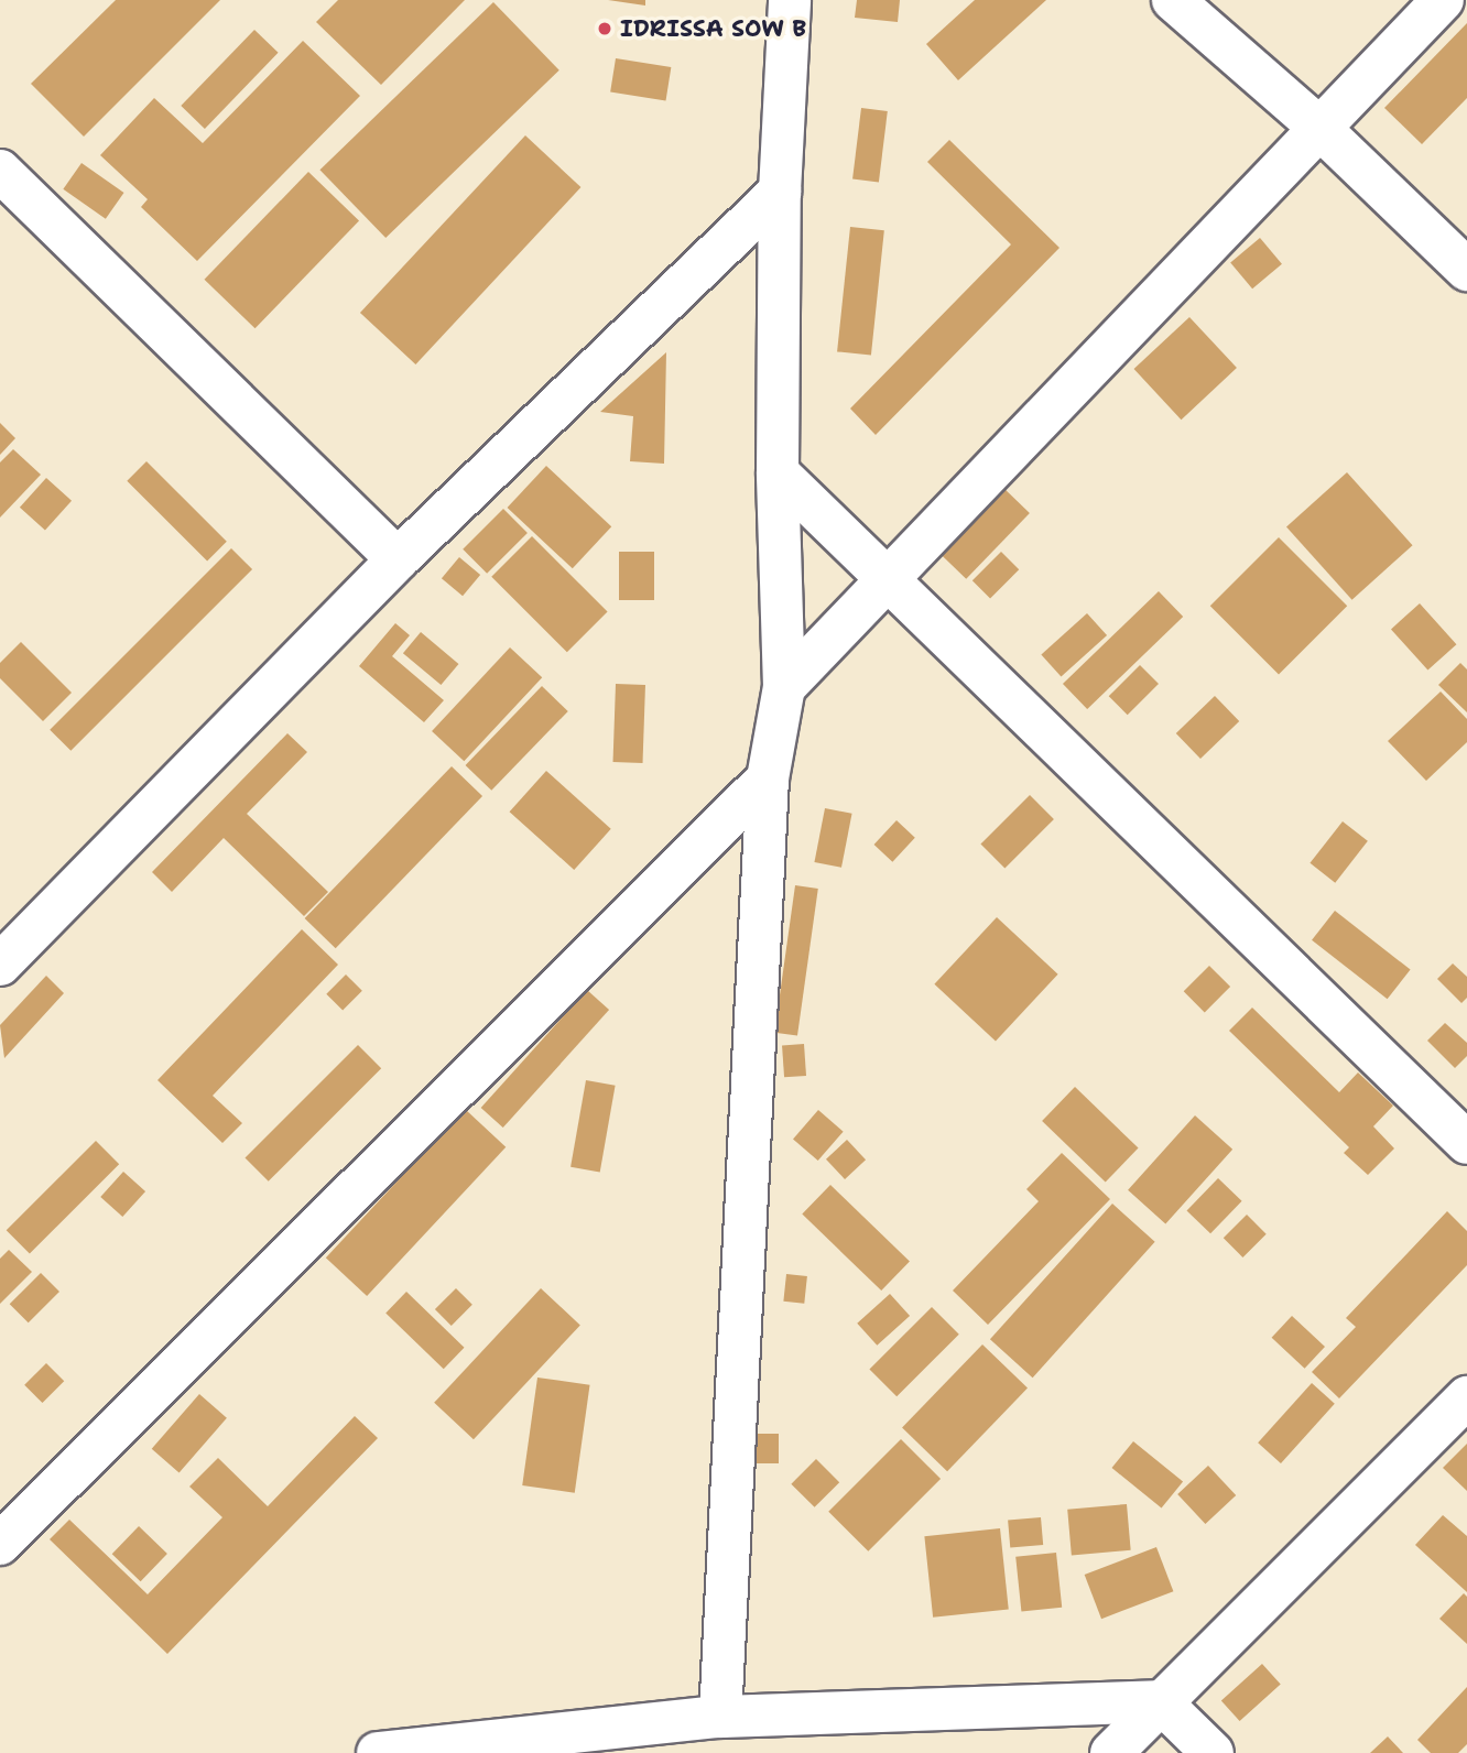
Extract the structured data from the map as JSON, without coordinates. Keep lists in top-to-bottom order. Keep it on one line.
{"places":["IDRISSA SOW B"]}
